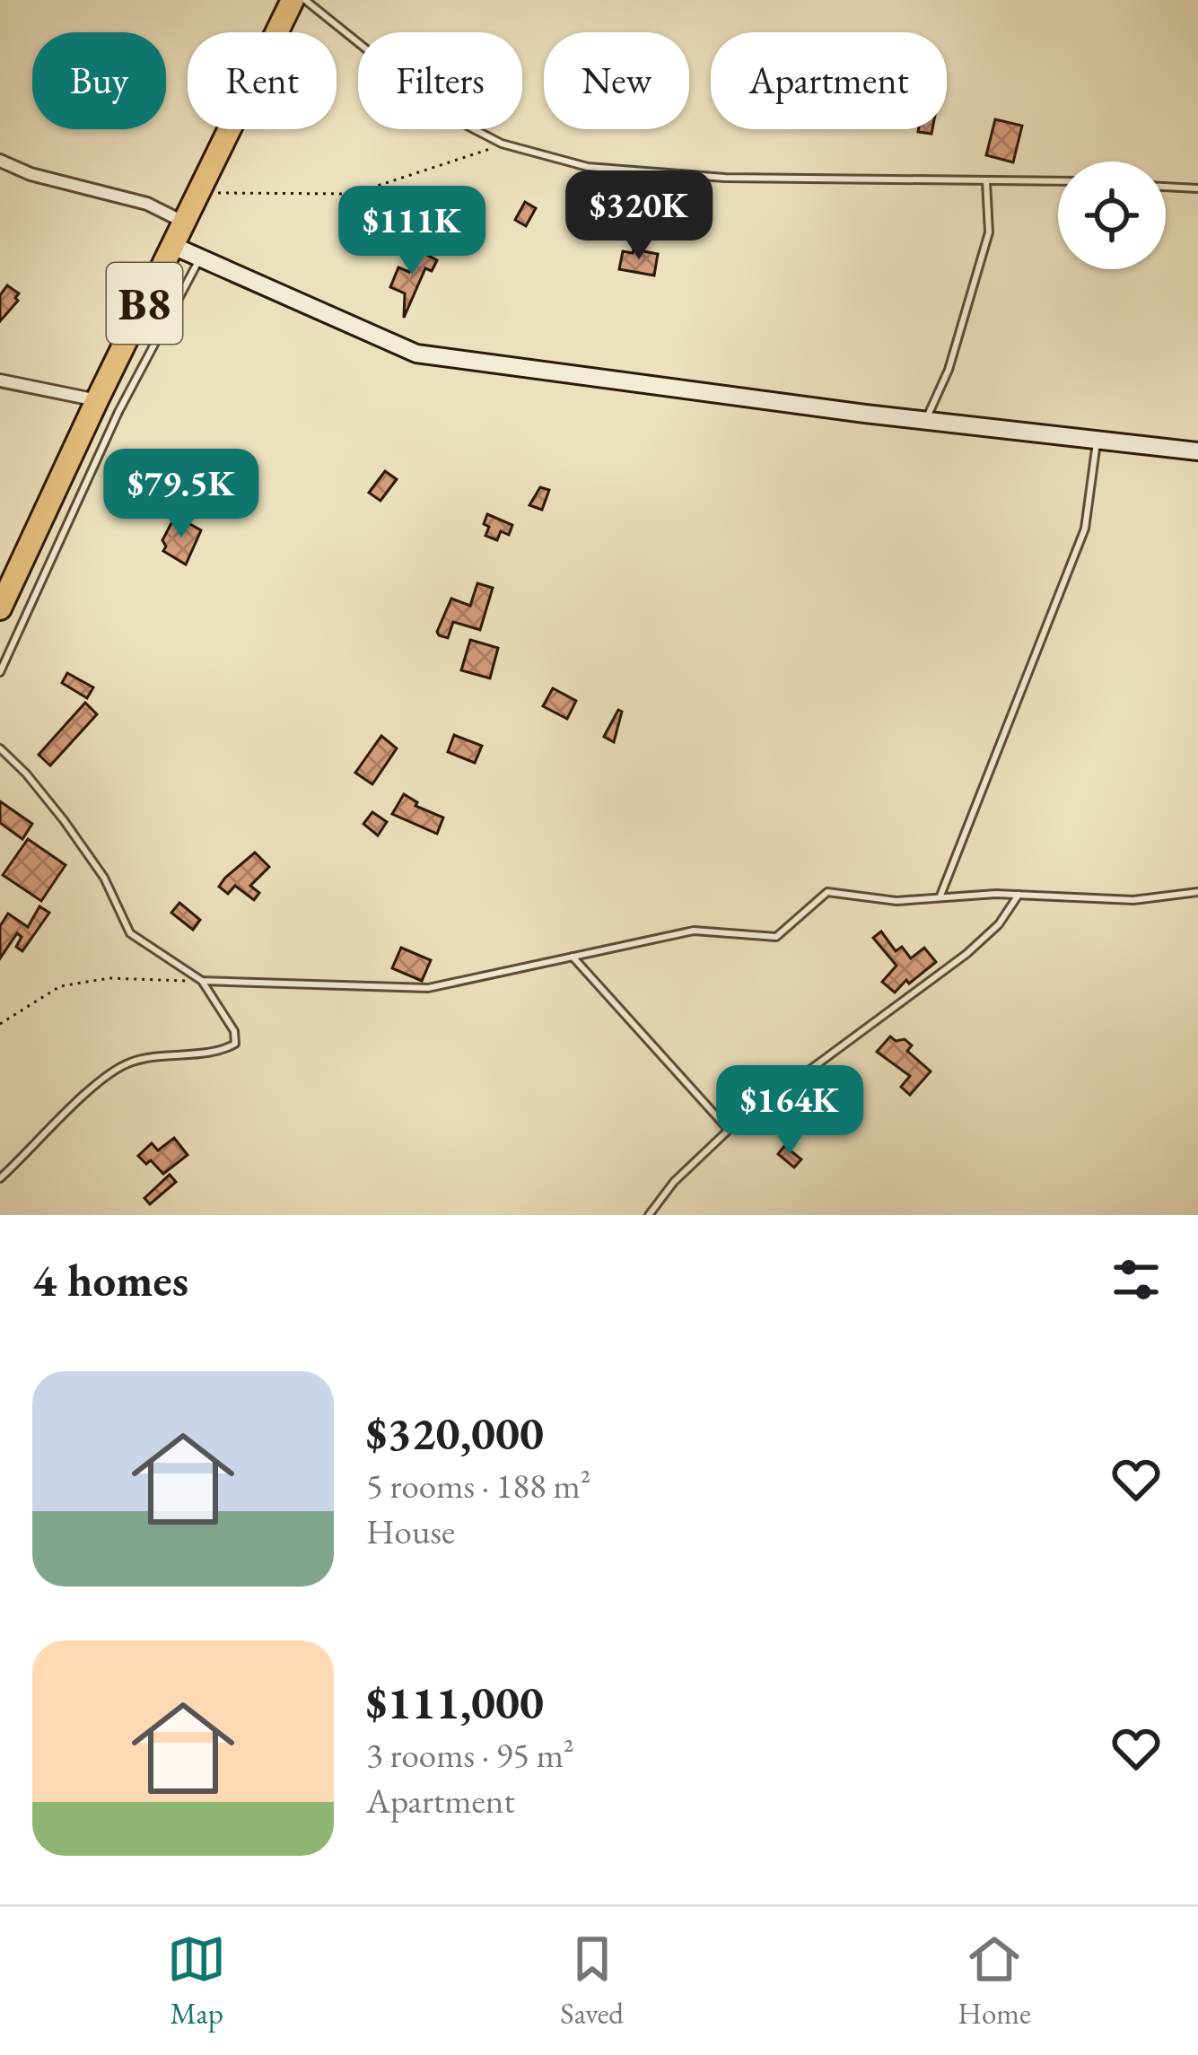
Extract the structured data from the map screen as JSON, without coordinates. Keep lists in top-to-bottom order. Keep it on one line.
{"streets":{"highway":["B8"]},"page":{"chip":["Buy","Rent","Filters","New","Apartment"],"price":["$320K","$111K","$79.5K","$164K"],"heading":"4 homes","list":[{"name":"$320,000","note":"5 rooms · 188 m² · House"},{"name":"$111,000","note":"3 rooms · 95 m² · Apartment"}],"tabs":["Map","Saved","Home"]}}
